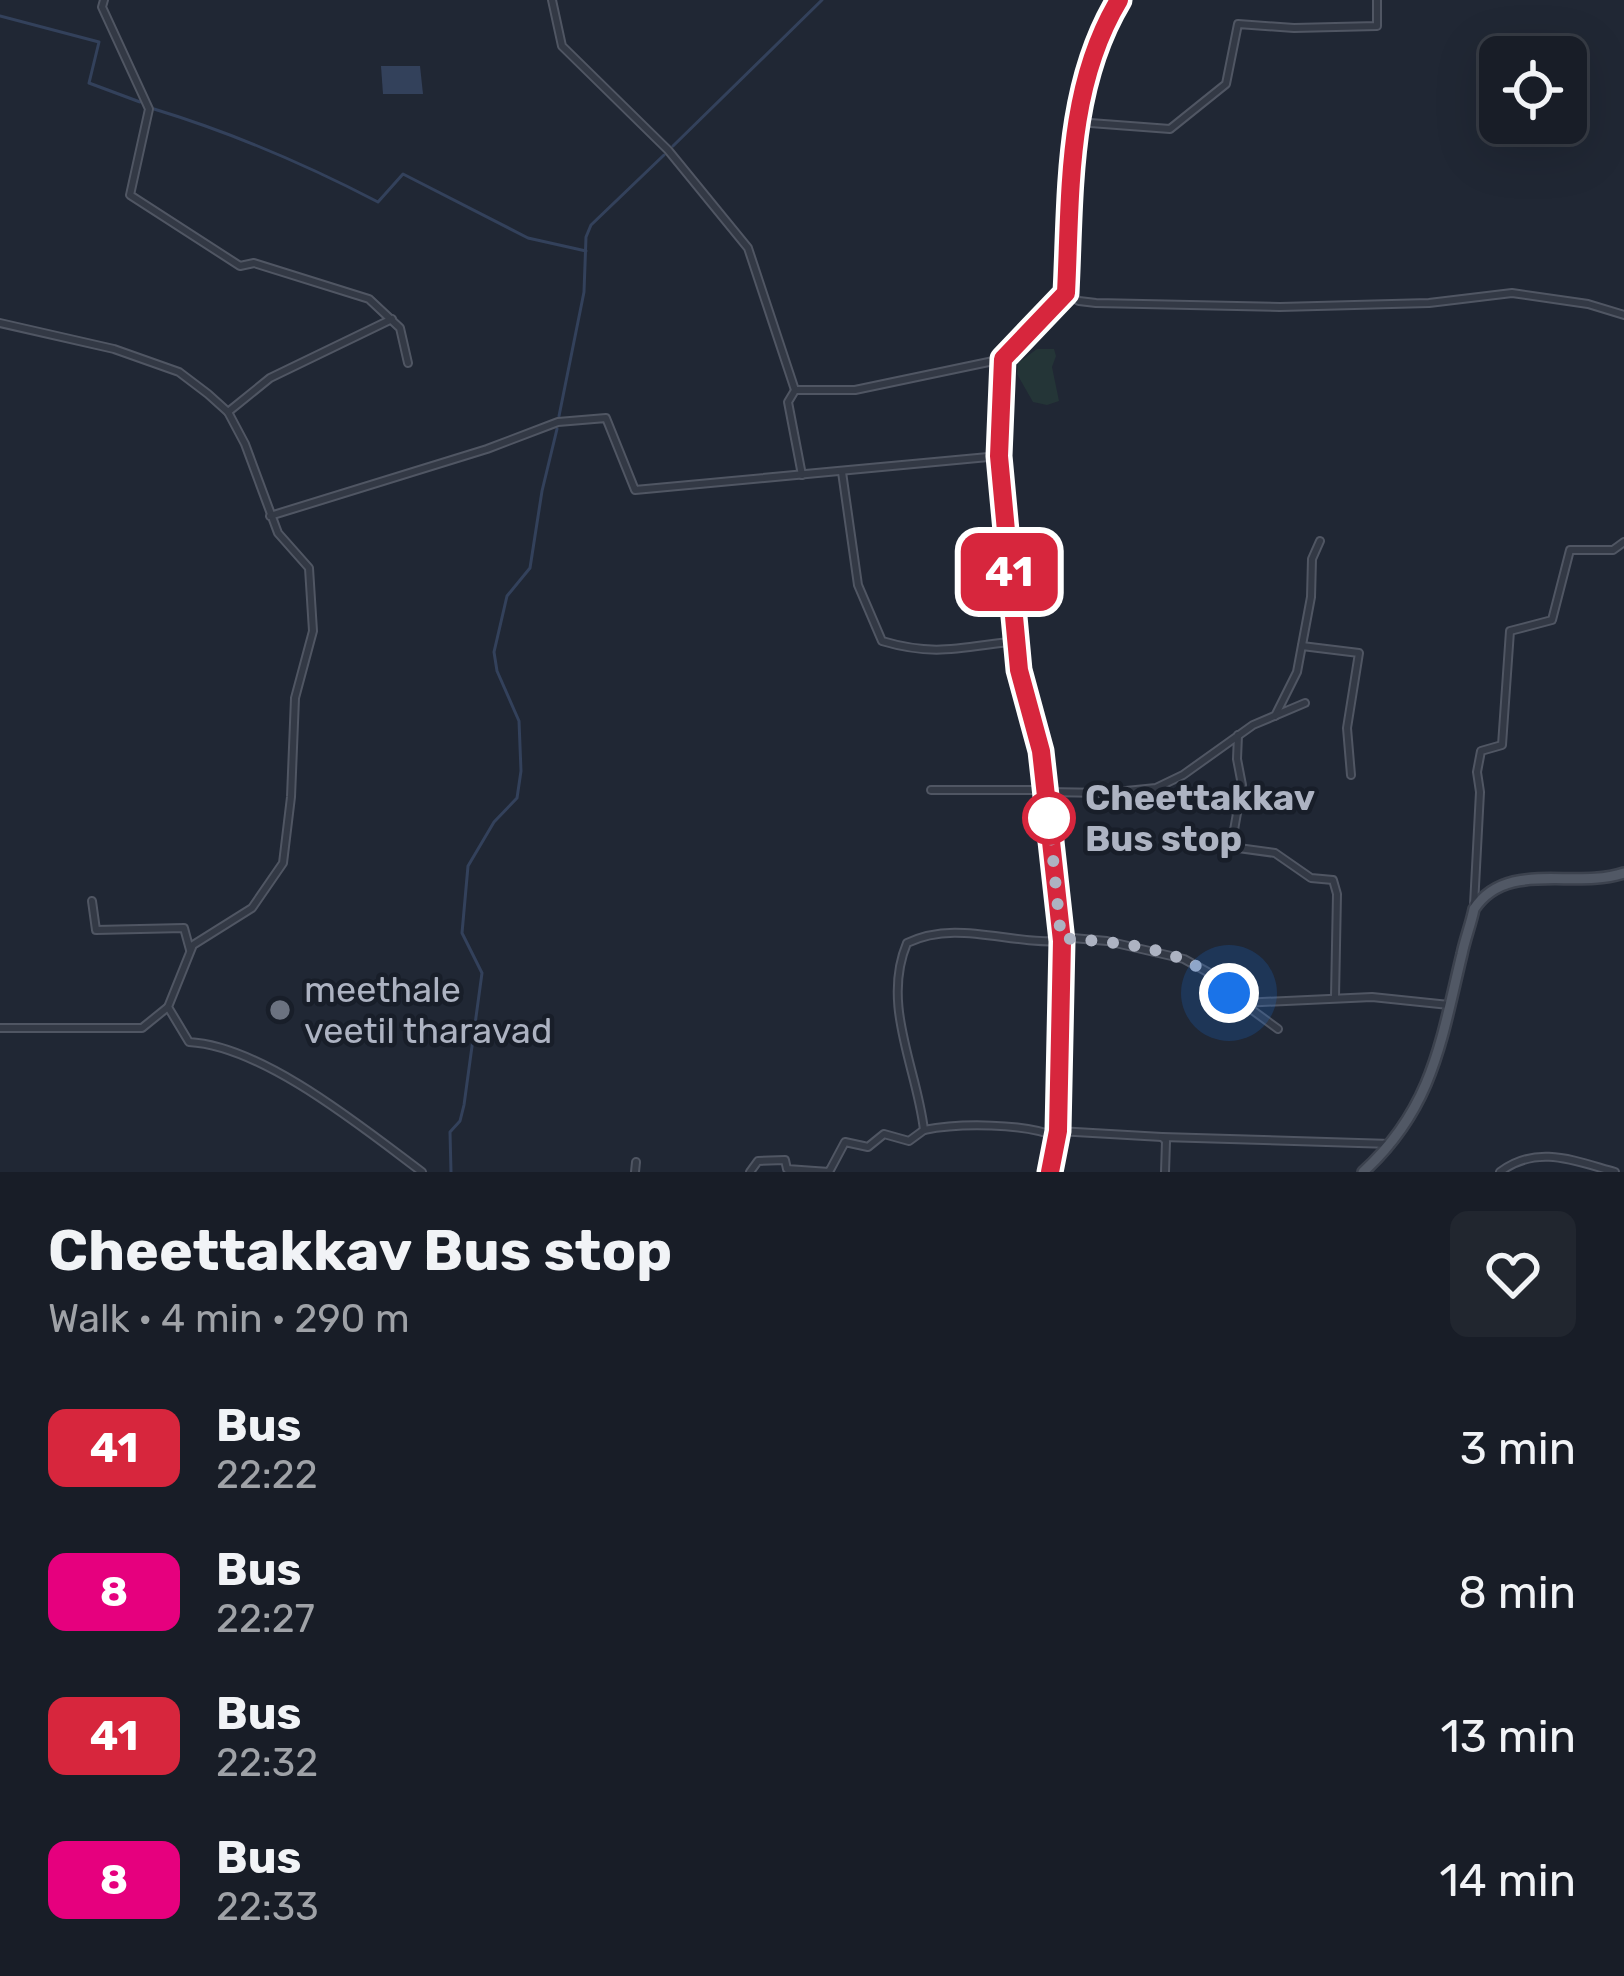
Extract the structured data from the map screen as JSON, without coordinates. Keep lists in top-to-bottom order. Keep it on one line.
{"places":["Cheettakkav Bus stop","meethale veetil tharavad"],"lines":["bus line 41"],"page":{"on_map":"41","heading":["Cheettakkav Bus stop","Walk · 4 min · 290 m"],"list":[{"mark":"41","name":"Bus","note":"22:22","value":"3 min"},{"mark":"8","name":"Bus","note":"22:27","value":"8 min"},{"mark":"41","name":"Bus","note":"22:32","value":"13 min"},{"mark":"8","name":"Bus","note":"22:33","value":"14 min"}]}}
